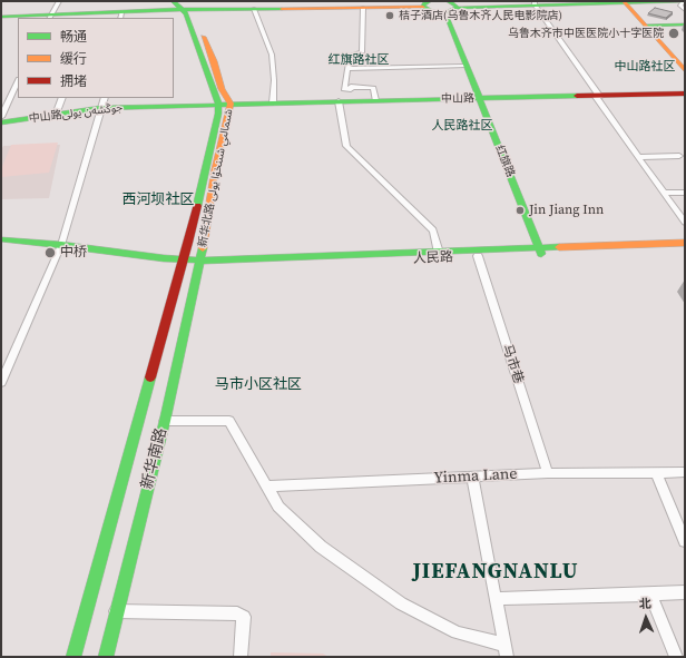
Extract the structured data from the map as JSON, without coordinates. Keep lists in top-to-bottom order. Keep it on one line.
{"streets":{"main road":["中山路","中山路جوڭشەن يولى","红旗路","新华北路 شىمالىي شىنخۇا يولى","人民路","新华南路"],"street":["马市巷","Yinma Lane"]},"crossings":[["中山路","中山路جوڭشەن يولى"],["中山路","红旗路"],["中山路","新华北路 شىمالىي شىنخۇا يولى"],["中山路جوڭشەن يولى","新华北路 شىمالىي شىنخۇا يولى"],["红旗路","人民路"],["新华北路 شىمالىي شىنخۇا يولى","人民路"],["新华北路 شىمالىي شىنخۇا يولى","新华南路"],["人民路","马市巷"],["人民路","新华南路"],["马市巷","Yinma Lane"]],"districts":["红旗路社区","中山路社区","人民路社区","西河坝社区","马市小区社区","JIEFANGNANLU"],"places":["桔子酒店(乌鲁木齐人民电影院店)","乌鲁木齐市中医医院小十字医院","Jin Jiang Inn","中桥"],"legend":["畅通","缓行","拥堵"],"north":"top"}
